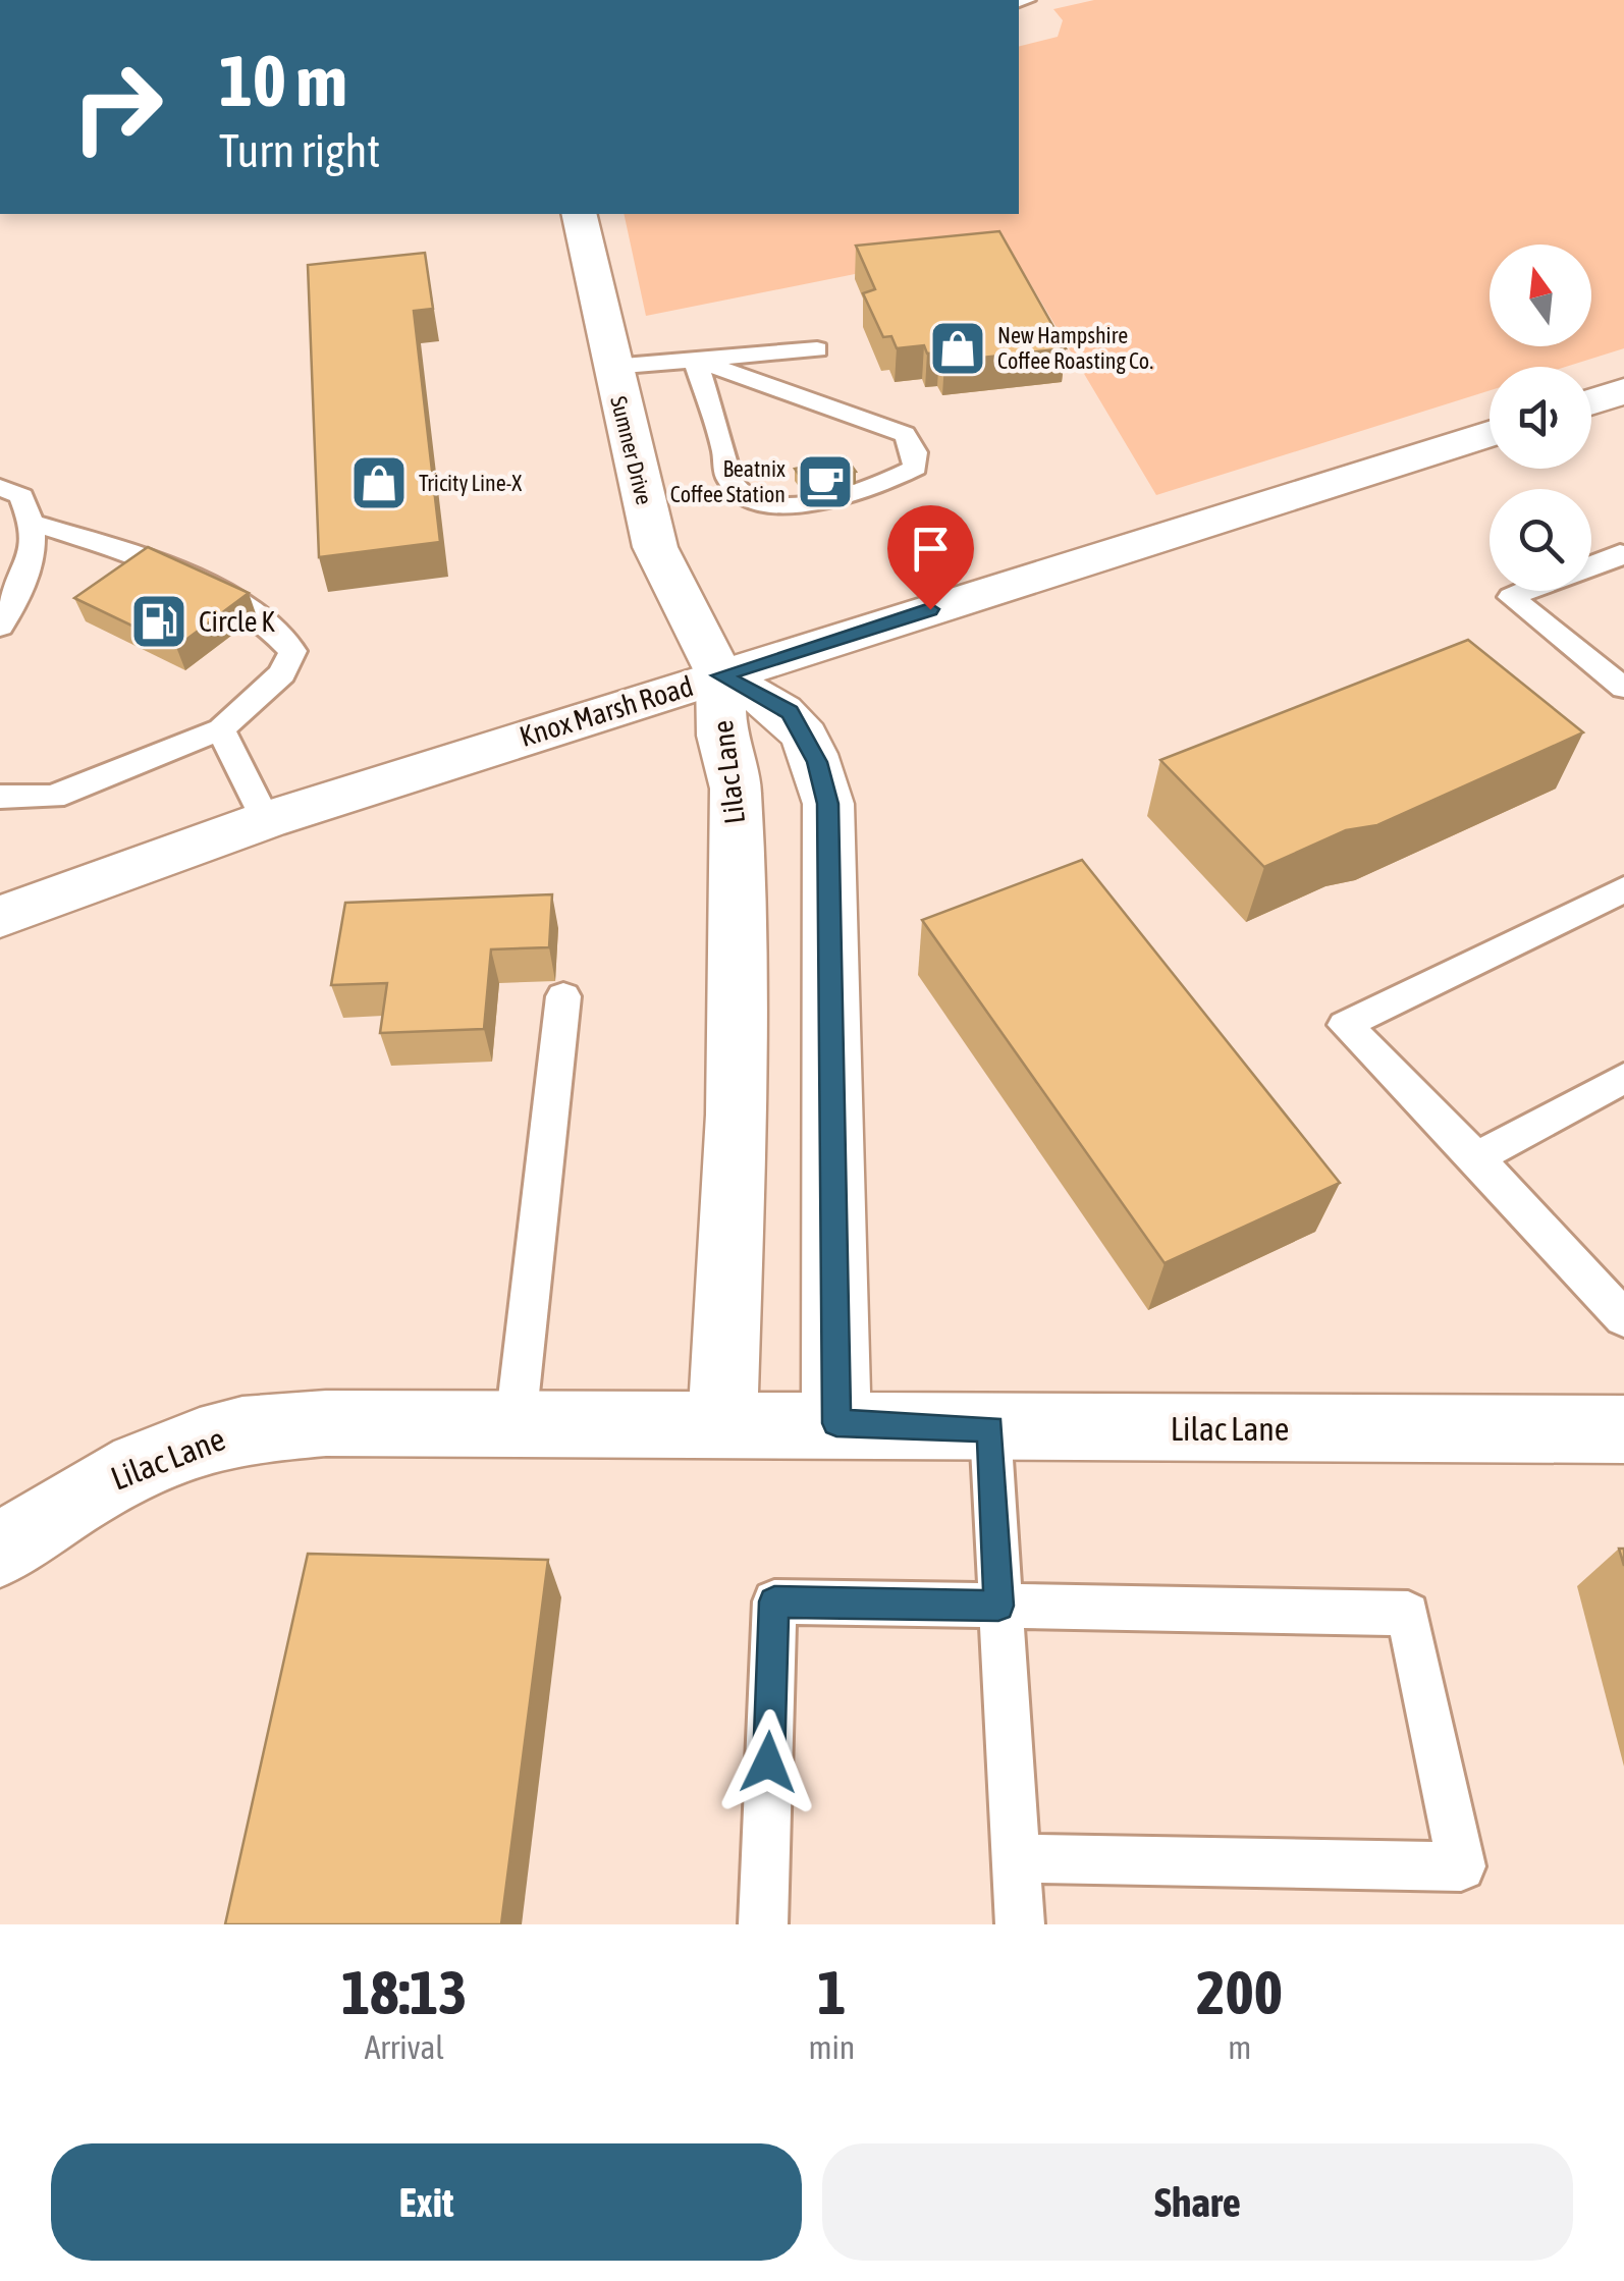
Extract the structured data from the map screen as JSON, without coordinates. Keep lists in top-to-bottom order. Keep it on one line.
{"streets":{"street":["Sumner Drive","Knox Marsh Road","Lilac Lane"]},"crossings":[["Sumner Drive","Knox Marsh Road"],["Sumner Drive","Lilac Lane"],["Knox Marsh Road","Lilac Lane"]],"places":{"shop":["New Hampshire Coffee Roasting Co.","Tricity Line-X"],"cafe":["Beatnix Coffee Station"],"fuel station":["Circle K"]},"north":"top","page":{"turn":["10 m","Turn right"],"eta":["18:13","Arrival","1","min","200","m"],"buttons":["Exit","Share"]}}
